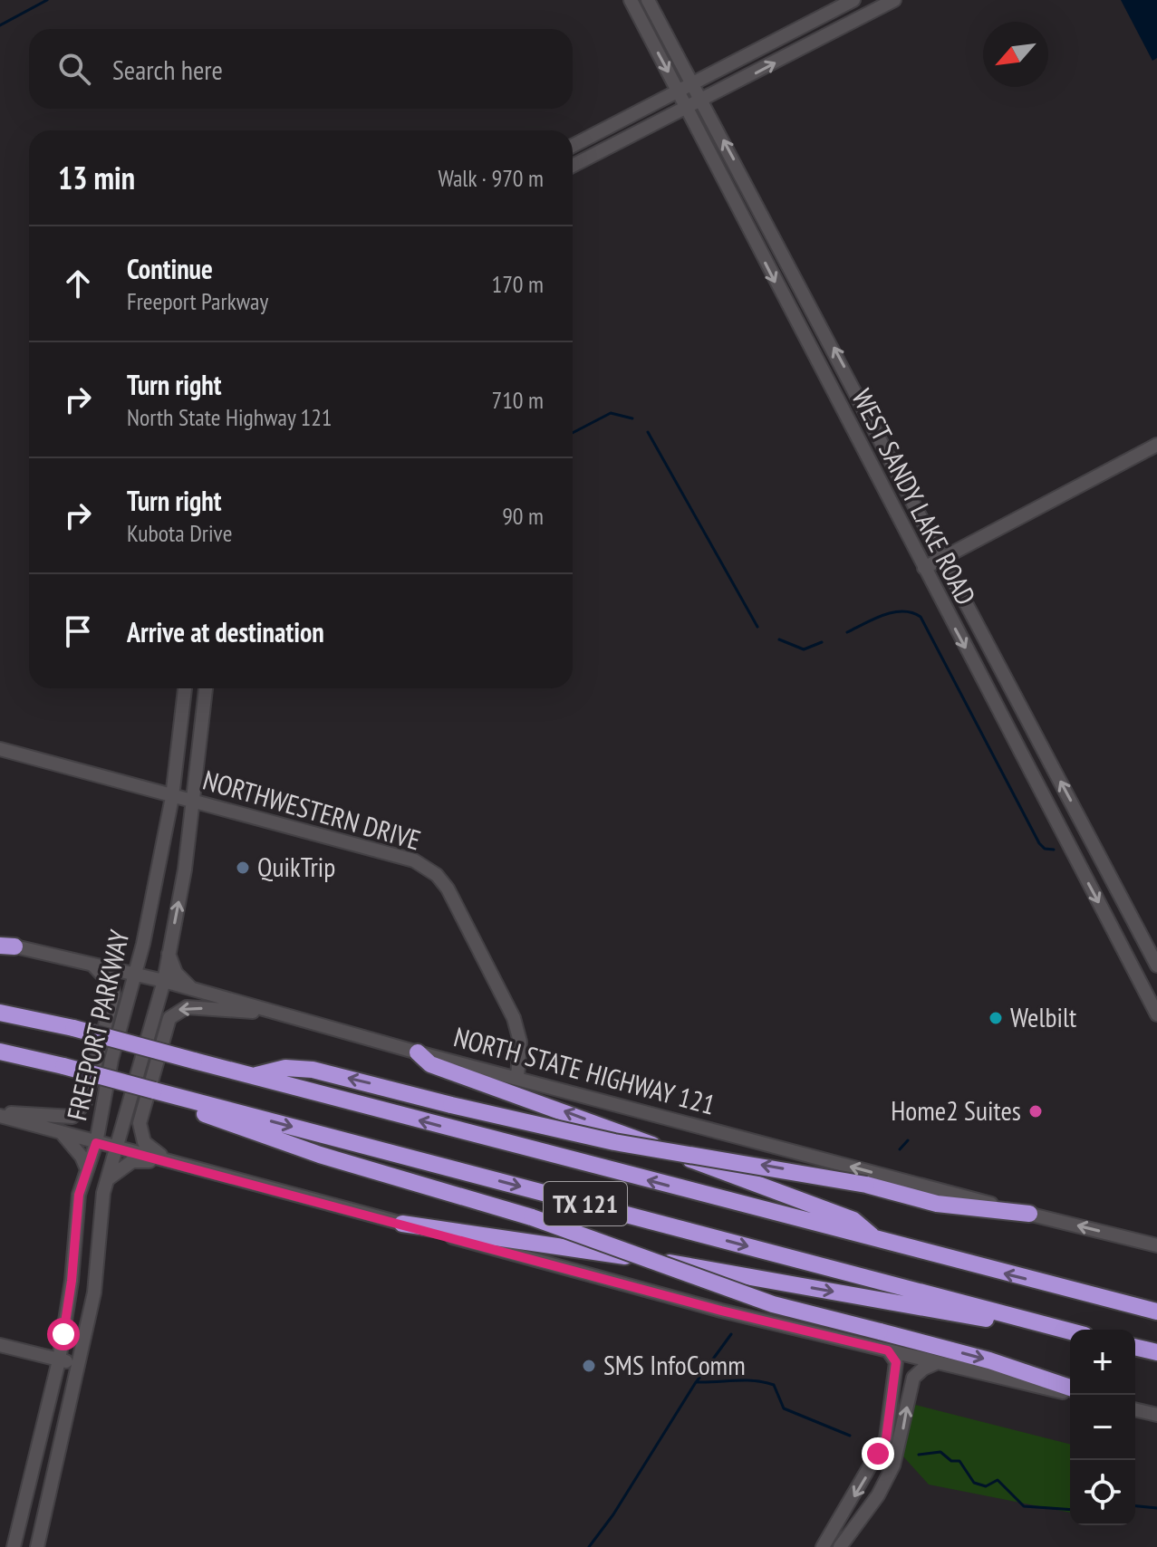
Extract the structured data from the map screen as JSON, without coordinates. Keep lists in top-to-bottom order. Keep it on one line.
{"streets":{"highway":["TX 121"],"main road":["WEST SANDY LAKE ROAD","NORTHWESTERN DRIVE","FREEPORT PARKWAY","NORTH STATE HIGHWAY 121"]},"crossings":[["NORTHWESTERN DRIVE","FREEPORT PARKWAY"],["NORTHWESTERN DRIVE","NORTH STATE HIGHWAY 121"],["FREEPORT PARKWAY","NORTH STATE HIGHWAY 121"]],"one_way":["NORTH STATE HIGHWAY 121"],"places":["QuikTrip","Welbilt","Home2 Suites","SMS InfoComm"],"north":"bottom left","page":{"search":"Search here","heading":["13 min","Walk · 970 m"],"list":[["Continue","Freeport Parkway","170 m"],["Turn right","North State Highway 121","710 m"],["Turn right","Kubota Drive","90 m"],"Arrive at destination"],"map_buttons":["+","−"]}}
